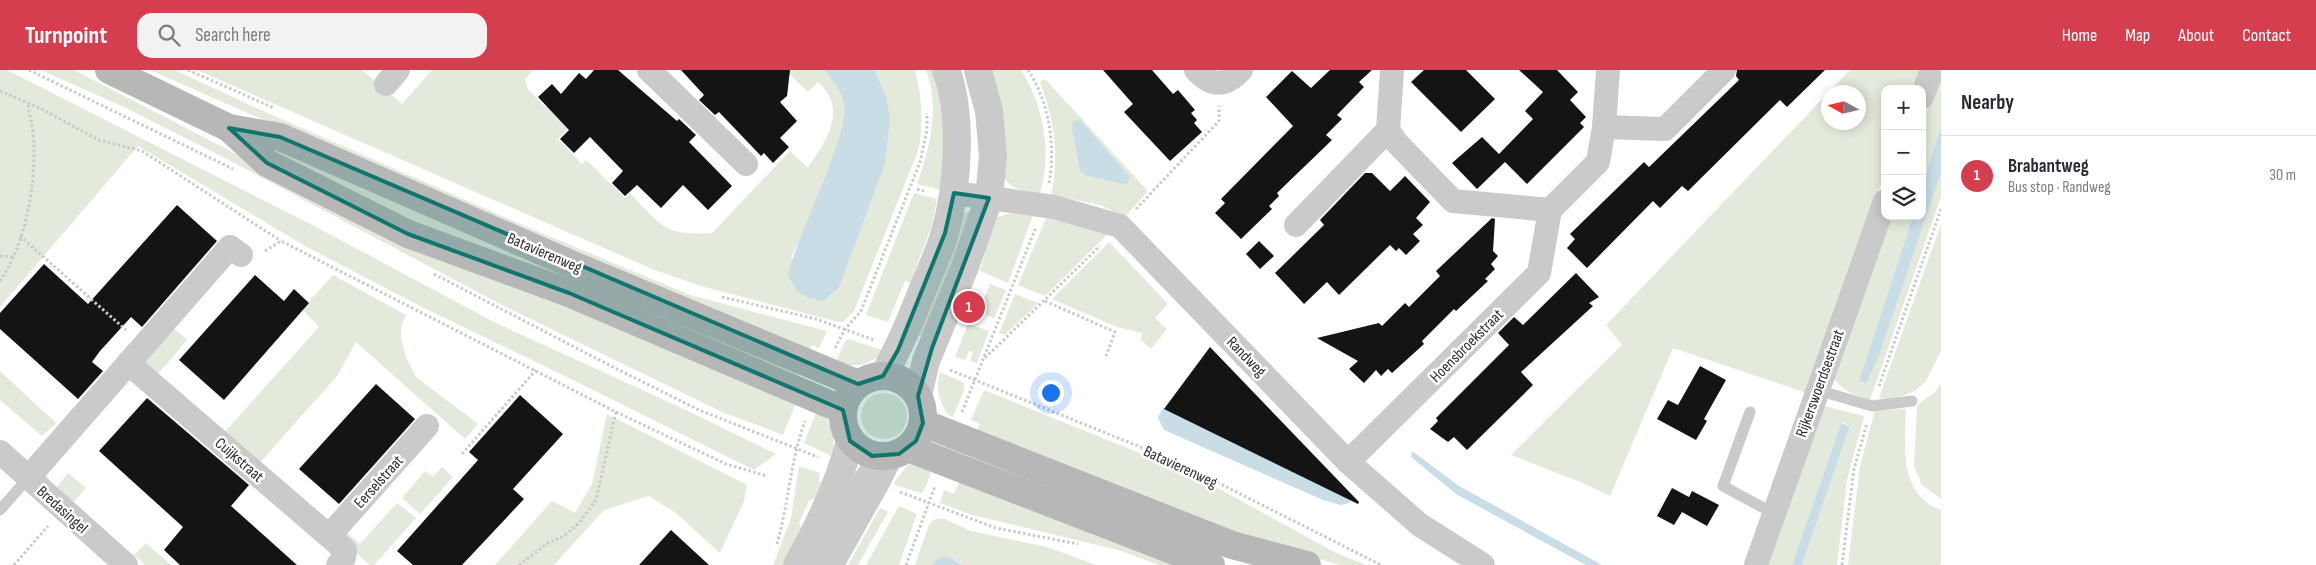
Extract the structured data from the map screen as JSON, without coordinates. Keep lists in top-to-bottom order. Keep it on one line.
{"streets":{"main road":["Batavierenweg"],"street":["Hoensbroekstraat","Randweg","Rijkerswoerdsestraat","Cuijkstraat","Eerselstraat","Bredasingel"]},"crossings":[["Hoensbroekstraat","Randweg"],["Cuijkstraat","Eerselstraat"]],"north":"left","page":{"header":"Turnpoint","search":"Search here","nav":["Home","Map","About","Contact"],"heading":"Nearby","map_buttons":["+","−"],"list":[{"mark":"1","name":"Brabantweg","note":"Bus stop · Randweg","value":"30 m"}],"pins":"1"}}
